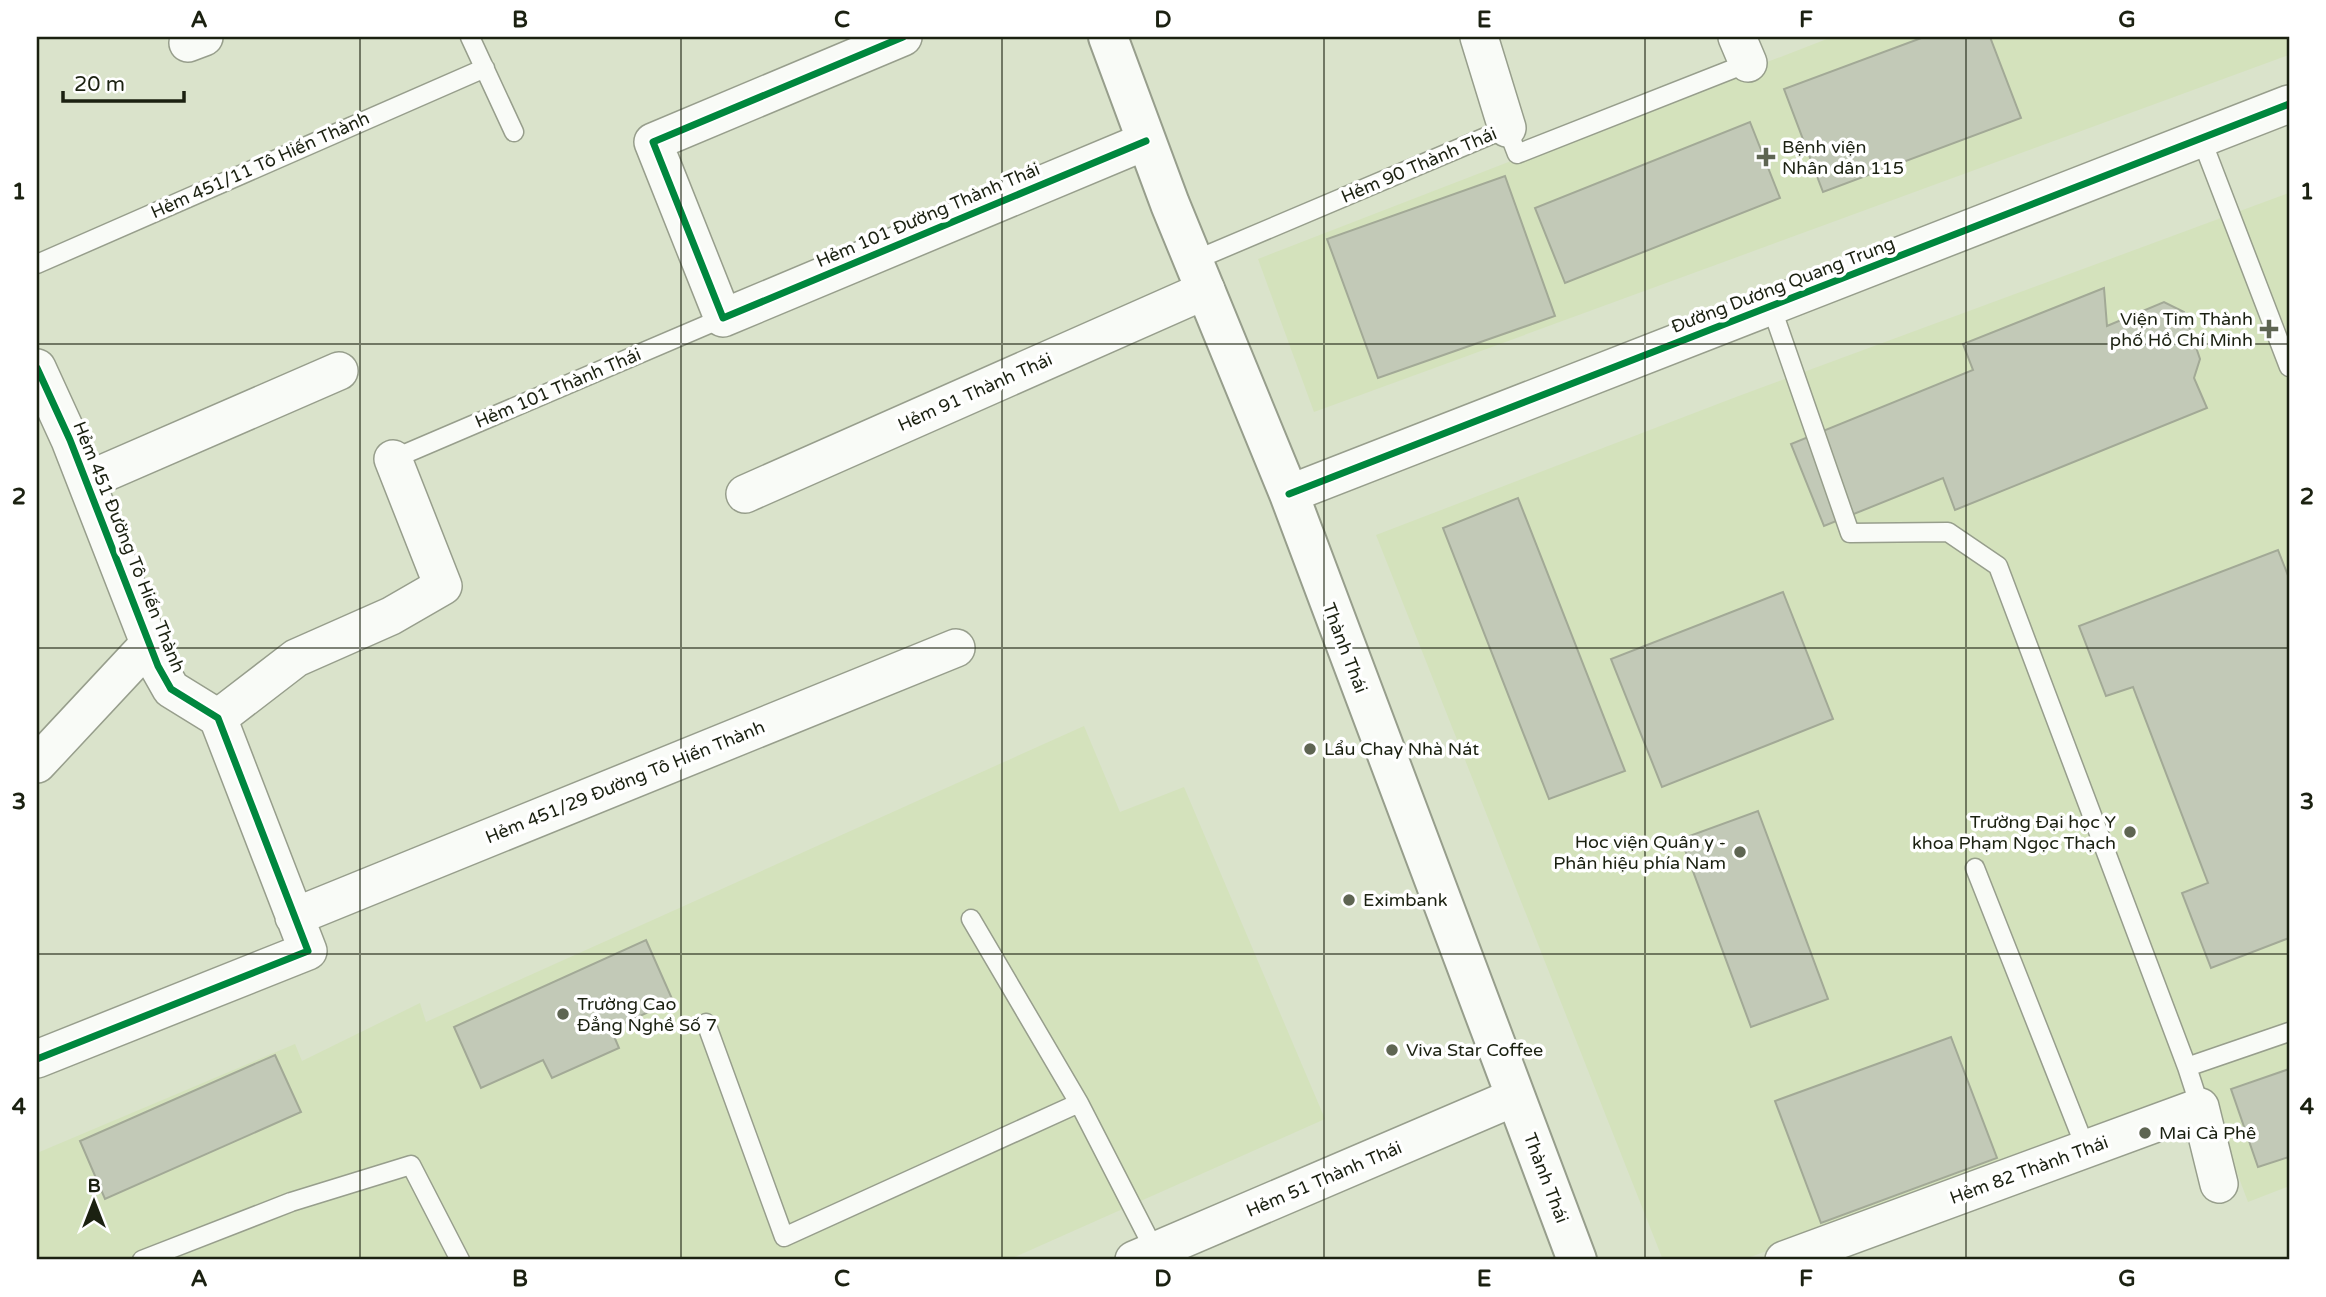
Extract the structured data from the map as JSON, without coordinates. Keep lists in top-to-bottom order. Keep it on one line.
{"streets":{"main road":["Thành Thái"],"street":["Hẻm 101 Đường Thành Thái","Đường Dương Quang Trung","Hẻm 91 Thành Thái","Hẻm 451 Đường Tô Hiến Thành","Hẻm 451/29 Đường Tô Hiến Thành","Hẻm 82 Thành Thái","Hẻm 51 Thành Thái"],"lane":["Hẻm 451/11 Tô Hiến Thành","Hẻm 90 Thành Thái","Hẻm 101 Thành Thái"]},"crossings":[["Hẻm 90 Thành Thái","Hẻm 91 Thành Thái"],["Hẻm 90 Thành Thái","Thành Thái"],["Hẻm 101 Đường Thành Thái","Hẻm 101 Thành Thái"],["Hẻm 101 Đường Thành Thái","Thành Thái"],["Đường Dương Quang Trung","Thành Thái"],["Hẻm 91 Thành Thái","Thành Thái"],["Thành Thái","Hẻm 51 Thành Thái"]],"places":{"health":["Bệnh viện Nhân dân 115","Viện Tim Thành phố Hồ Chí Minh"],"other":["Lẩu Chay Nhà Nát","Trường Đại học Y khoa Phạm Ngọc Thạch","Hoc viện Quân y - Phân hiệu phía Nam","Eximbank","Trường Cao Đẳng Nghề Số 7","Viva Star Coffee","Mai Cà Phê"]},"scale_bar":"20 m","north":"top","grid":{"columns":["A","B","C","D","E","F","G"],"rows":["1","2","3","4"]}}
